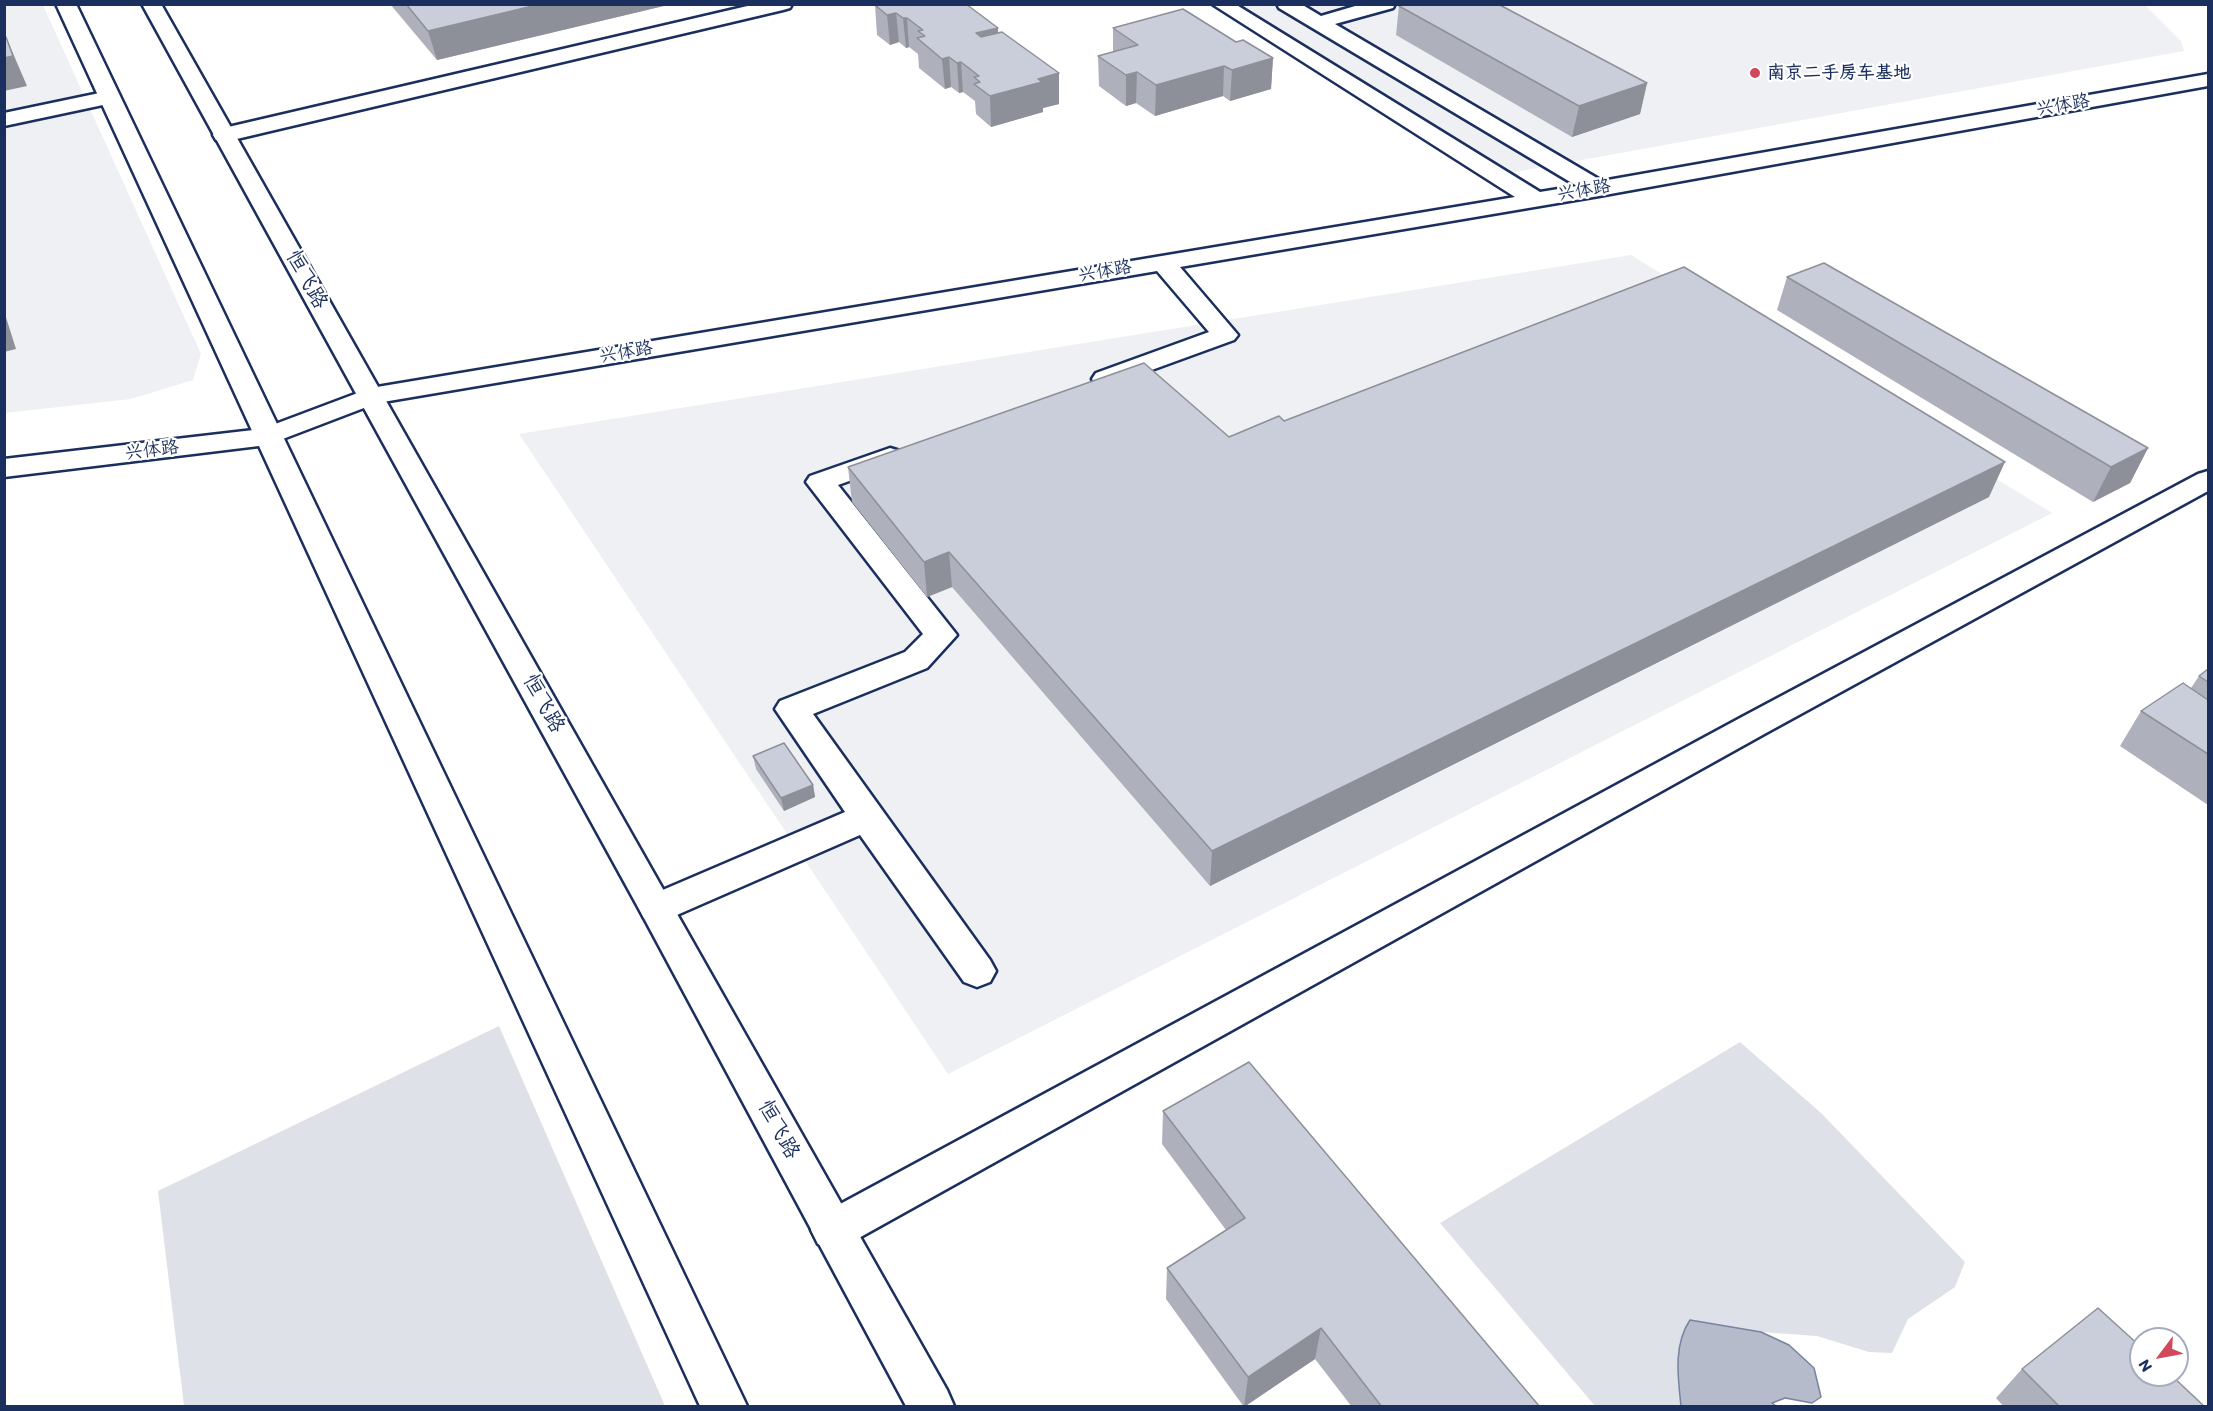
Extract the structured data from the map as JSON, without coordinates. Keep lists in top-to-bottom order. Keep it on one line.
{"streets":{"main road":["兴体路","恒飞路"]},"crossings":[["兴体路","恒飞路"]],"places":["南京二手房车基地"],"north":"bottom left"}
